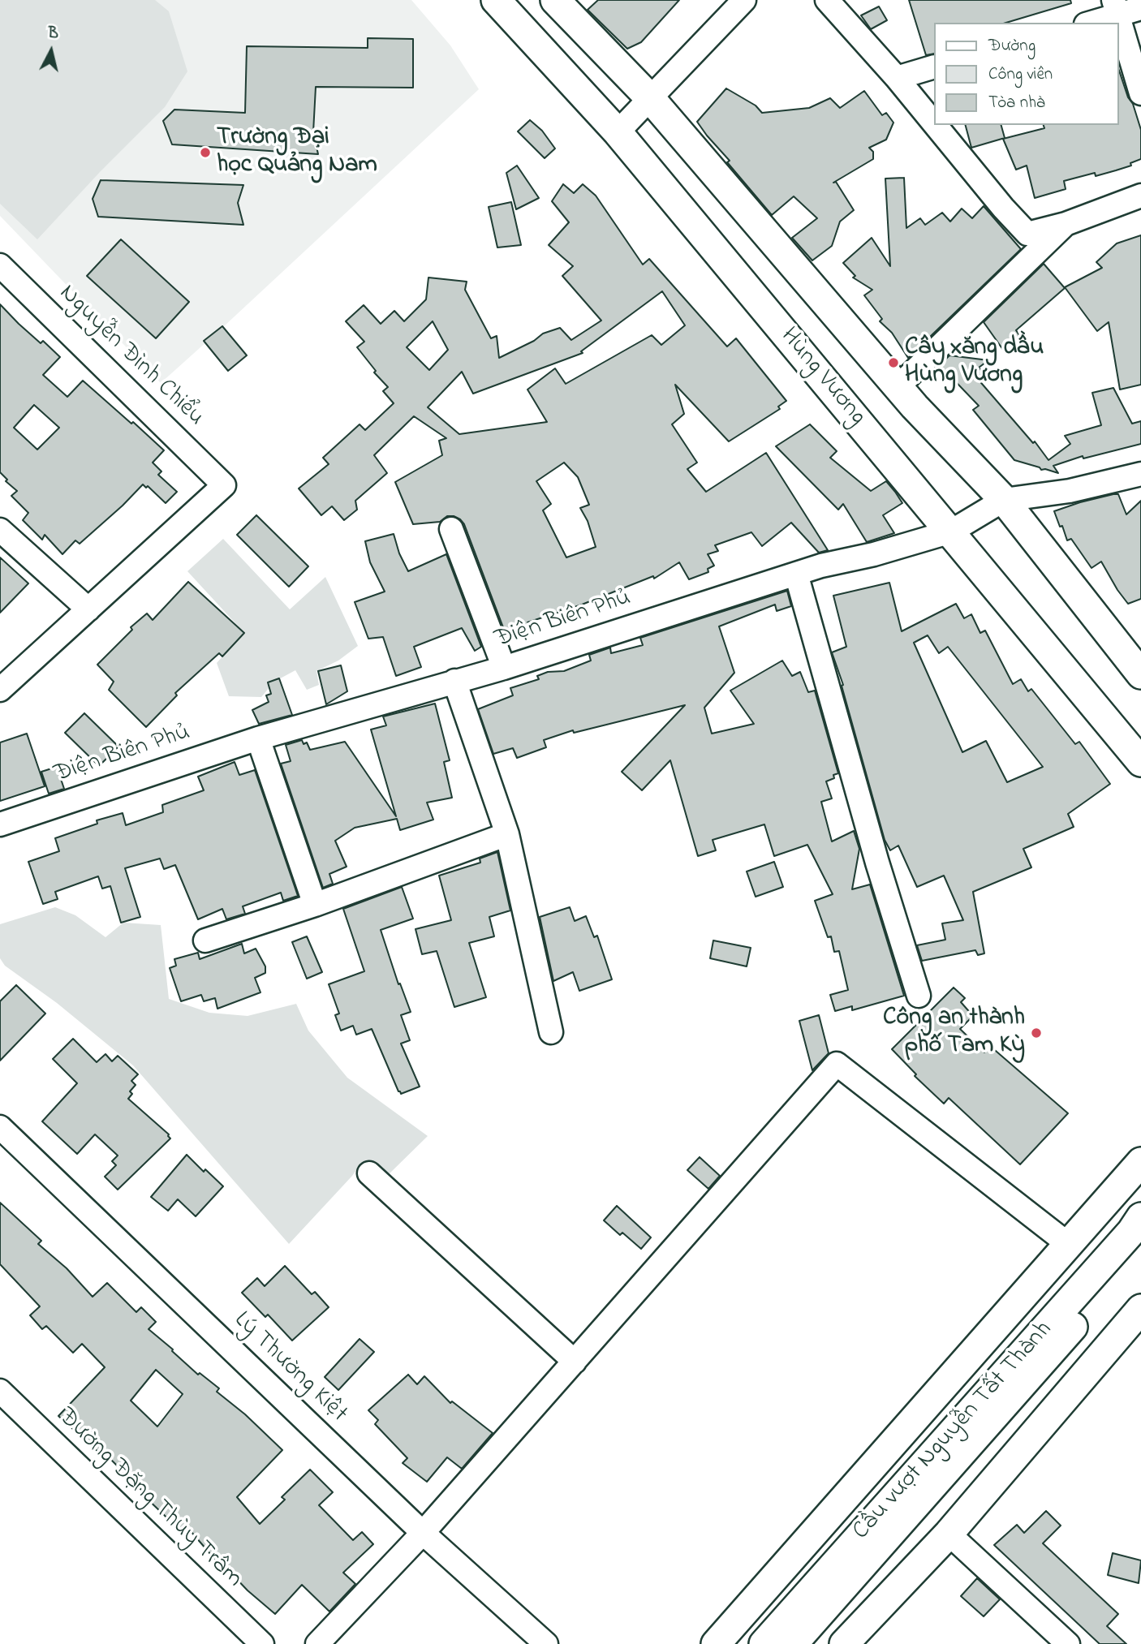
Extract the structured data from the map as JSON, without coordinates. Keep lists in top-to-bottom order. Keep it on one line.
{"streets":{"main road":["Hùng Vương","Cầu vượt Nguyễn Tất Thành"],"street":["Nguyễn Đình Chiểu","Điện Biên Phủ","Lý Thường Kiệt","Đường Đặng Thùy Trâm"]},"crossings":[["Hùng Vương","Điện Biên Phủ"]],"places":["Trường Đại học Quảng Nam","Cây xăng dầu Hùng Vương","Công an thành phố Tam Kỳ"],"legend":["Đường","Công viên","Tòa nhà"],"north":"top"}
